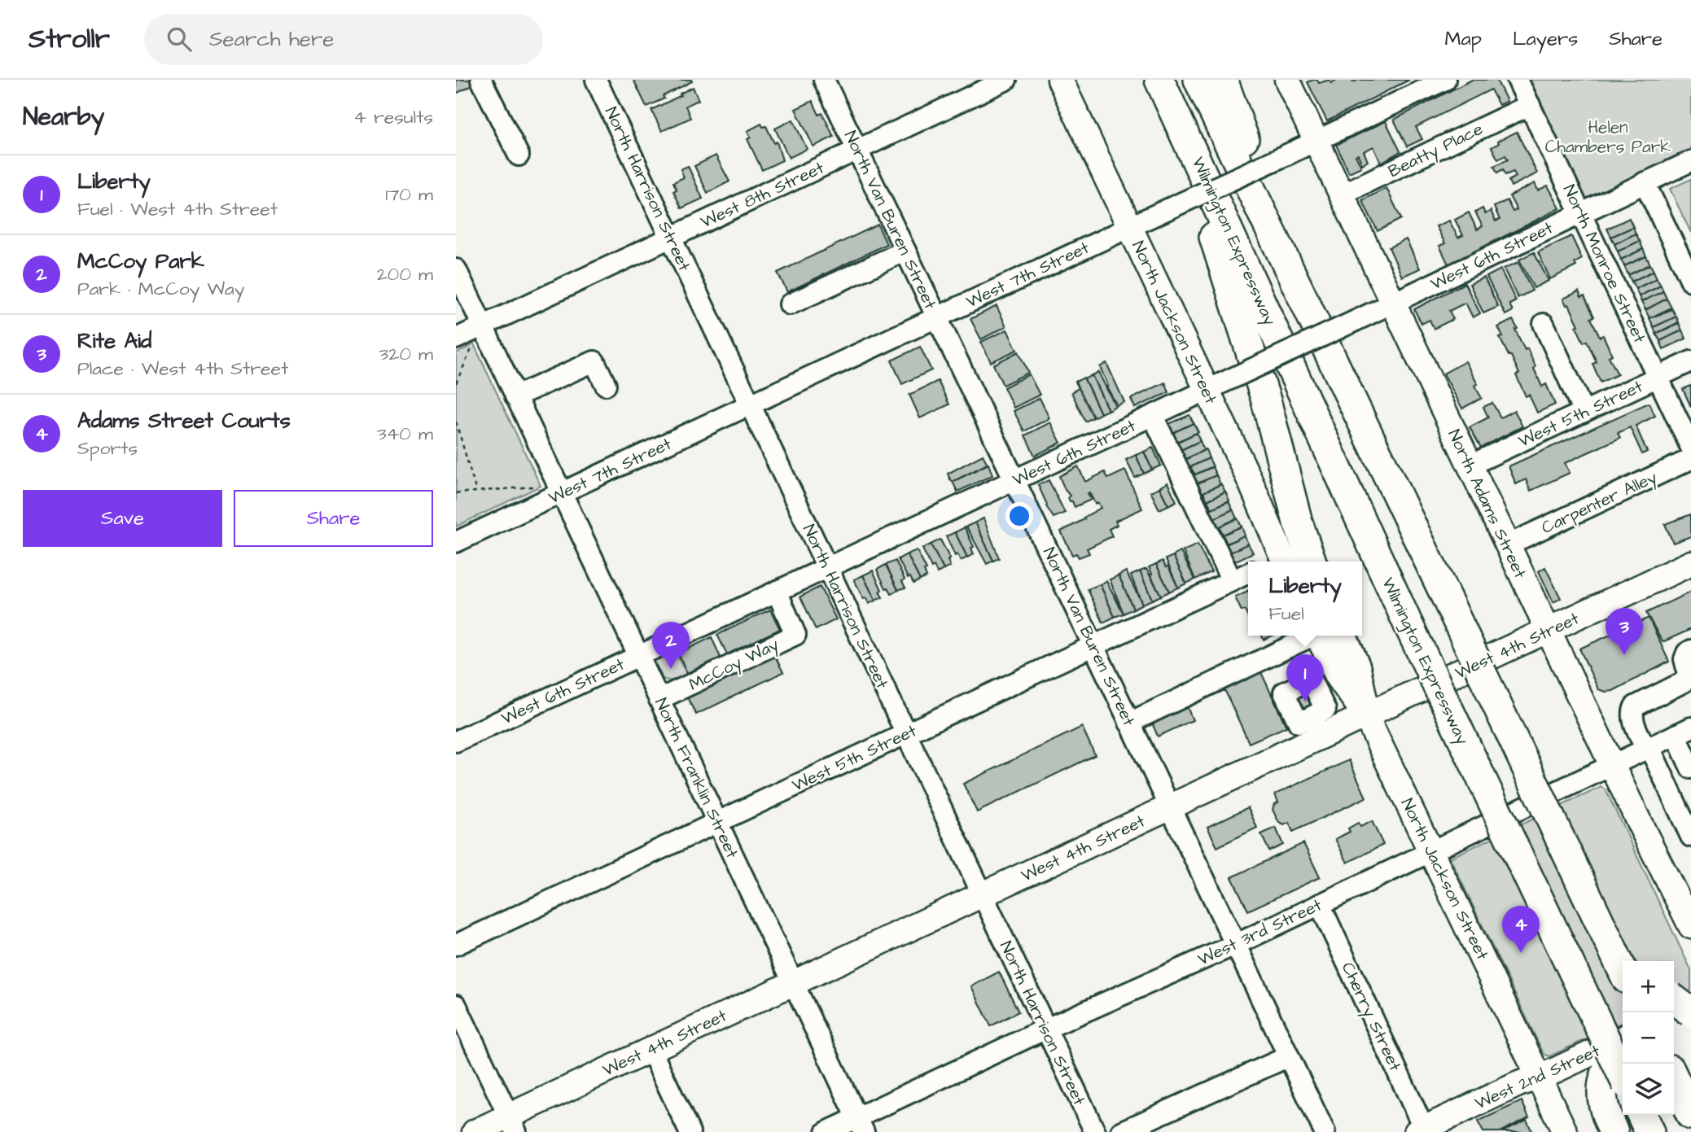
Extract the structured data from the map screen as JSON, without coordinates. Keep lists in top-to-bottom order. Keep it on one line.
{"streets":{"highway":["Wilmington Expressway"],"main road":["North Jackson Street","North Adams Street","West 4th Street","West 2nd Street"],"street":["Beatty Place","North Harrison Street","West 8th Street","North Van Buren Street","West 6th Street","North Monroe Street","West 7th Street","West 5th Street","Carpenter Alley","McCoy Way","North Franklin Street","West 3rd Street","Cherry Street"]},"crossings":[["Beatty Place","North Monroe Street"],["Beatty Place","North Adams Street"],["North Harrison Street","West 8th Street"],["North Harrison Street","West 6th Street"],["North Harrison Street","West 7th Street"],["North Harrison Street","West 5th Street"],["North Harrison Street","West 4th Street"],["North Harrison Street","West 3rd Street"],["West 8th Street","North Van Buren Street"],["West 8th Street","North Franklin Street"],["North Van Buren Street","West 6th Street"],["North Van Buren Street","West 7th Street"],["North Van Buren Street","West 5th Street"],["North Van Buren Street","West 4th Street"],["North Van Buren Street","West 3rd Street"],["West 6th Street","North Monroe Street"],["West 6th Street","North Jackson Street"],["West 6th Street","North Adams Street"],["West 6th Street","McCoy Way"],["West 6th Street","North Franklin Street"],["North Monroe Street","West 5th Street"],["West 7th Street","North Jackson Street"],["West 7th Street","North Adams Street"],["West 7th Street","North Franklin Street"],["North Jackson Street","West 4th Street"],["North Jackson Street","West 3rd Street"],["North Jackson Street","West 2nd Street"],["West 5th Street","North Adams Street"],["West 5th Street","North Franklin Street"],["Carpenter Alley","North Adams Street"],["North Adams Street","West 4th Street"],["North Adams Street","West 3rd Street"],["West 4th Street","North Franklin Street"],["McCoy Way","North Franklin Street"],["North Franklin Street","West 3rd Street"],["West 3rd Street","Cherry Street"],["Cherry Street","West 2nd Street"]],"parks":["Helen Chambers Park"],"page":{"header":"Strollr","search":"Search here","nav":["Map","Layers","Share"],"heading":["Nearby","4 results"],"list":[{"mark":"1","name":"Liberty","note":"Fuel · West 4th Street","value":"170 m"},{"mark":"2","name":"McCoy Park","note":"Park · McCoy Way","value":"200 m"},{"mark":"3","name":"Rite Aid","note":"Place · West 4th Street","value":"320 m"},{"mark":"4","name":"Adams Street Courts","note":"Sports","value":"340 m"}],"buttons":["Save","Share"],"popup":["Liberty","Fuel"],"pins":["3","2","1","4"],"map_buttons":["+","−"]}}
